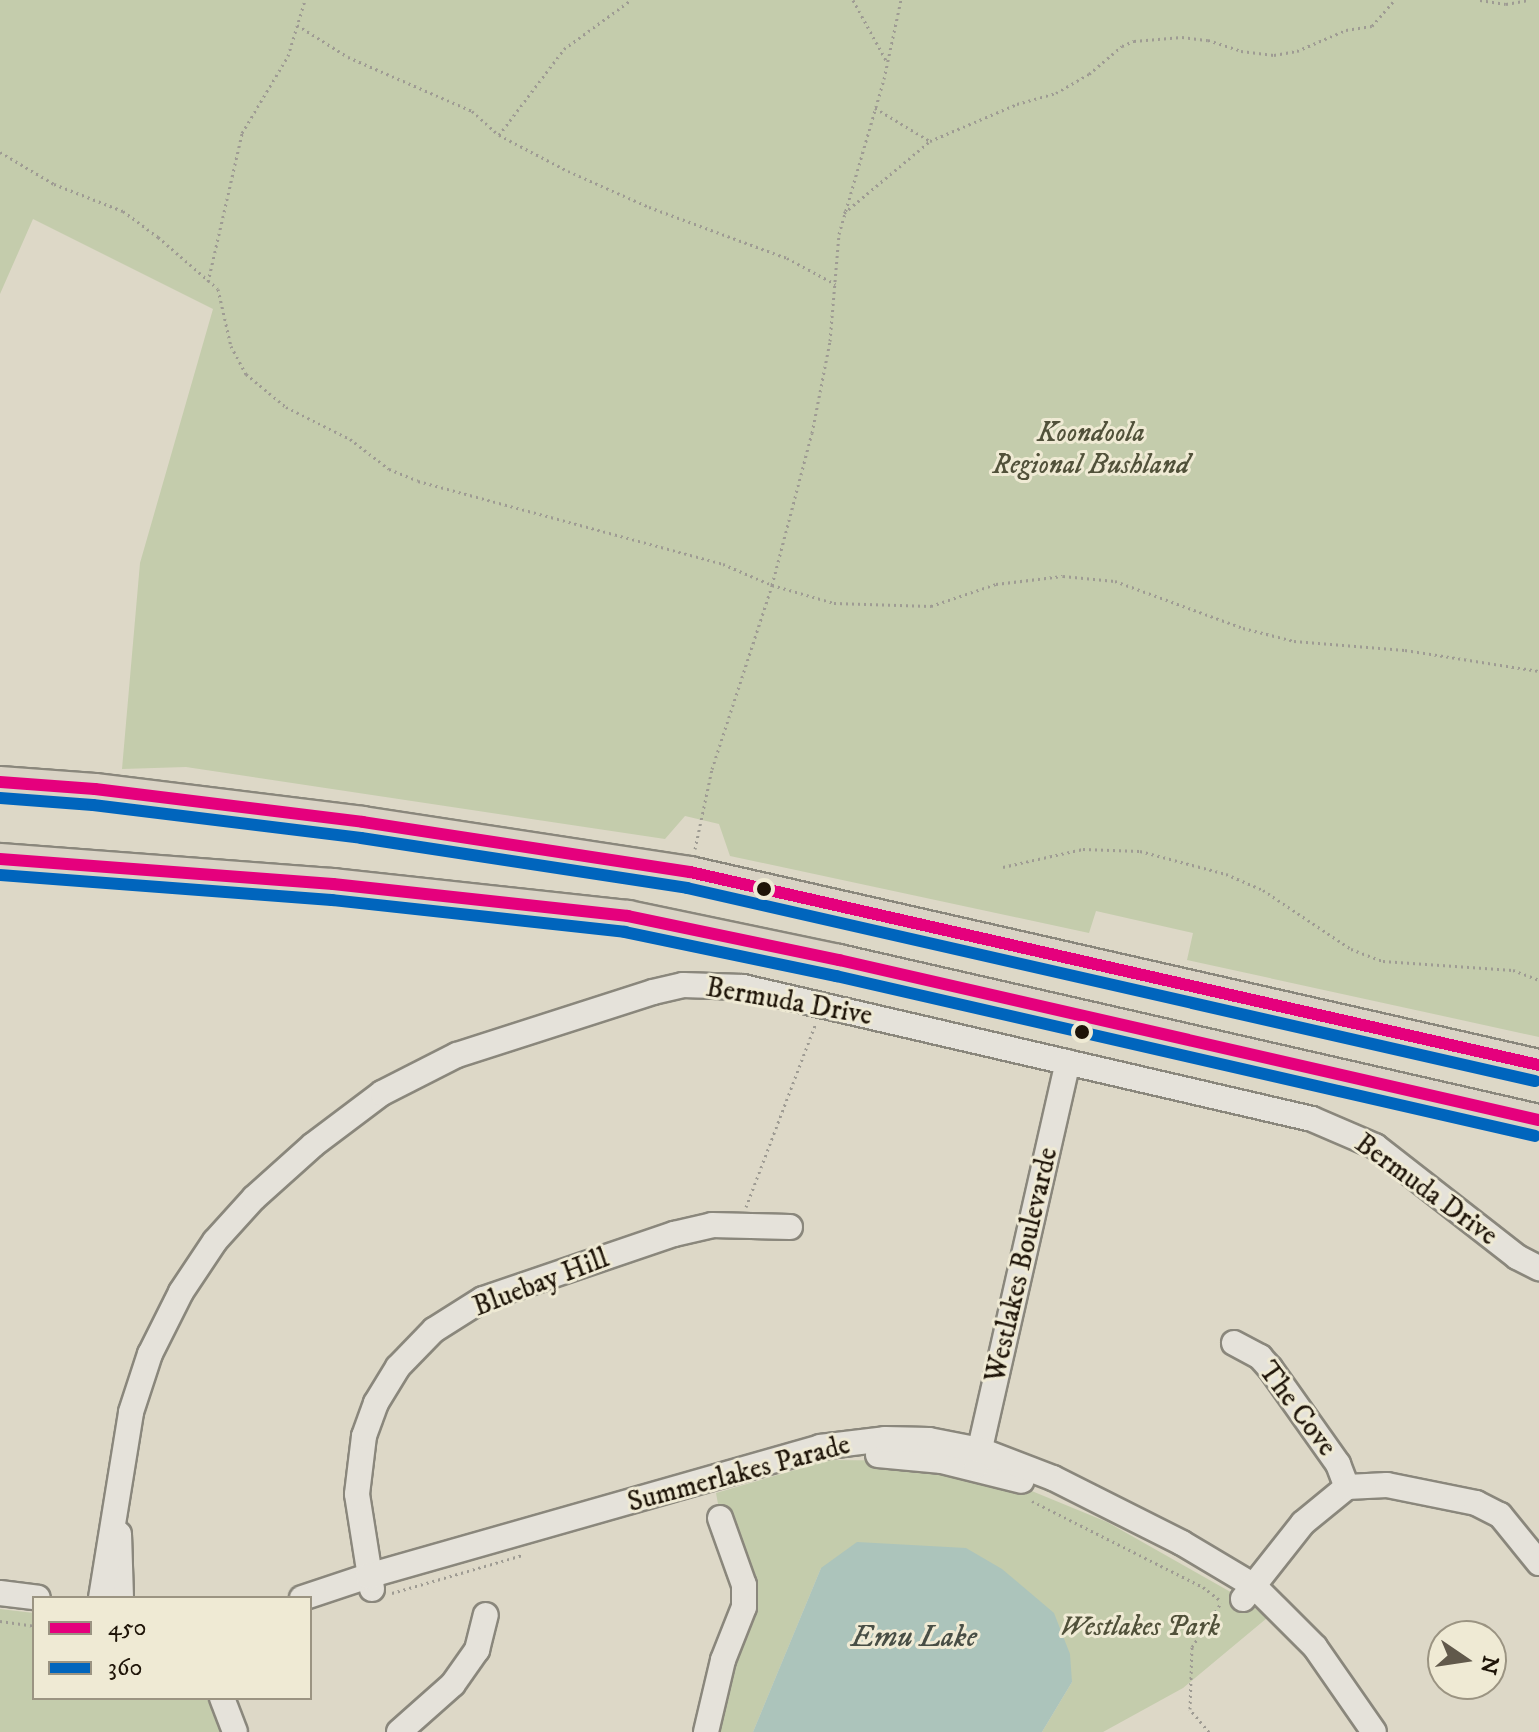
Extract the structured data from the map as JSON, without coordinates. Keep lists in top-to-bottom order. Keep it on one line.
{"streets":{"street":["Bermuda Drive","Westlakes Boulevarde","Bluebay Hill","The Cove","Summerlakes Parade"]},"crossings":[["Bermuda Drive","Westlakes Boulevarde"],["Westlakes Boulevarde","Summerlakes Parade"],["Bluebay Hill","Summerlakes Parade"]],"water":["Emu Lake"],"parks":["Koondoola Regional Bushland","Westlakes Park"],"lines":["transit line 450","transit line 360"],"legend":["450","360"],"north":"right"}
